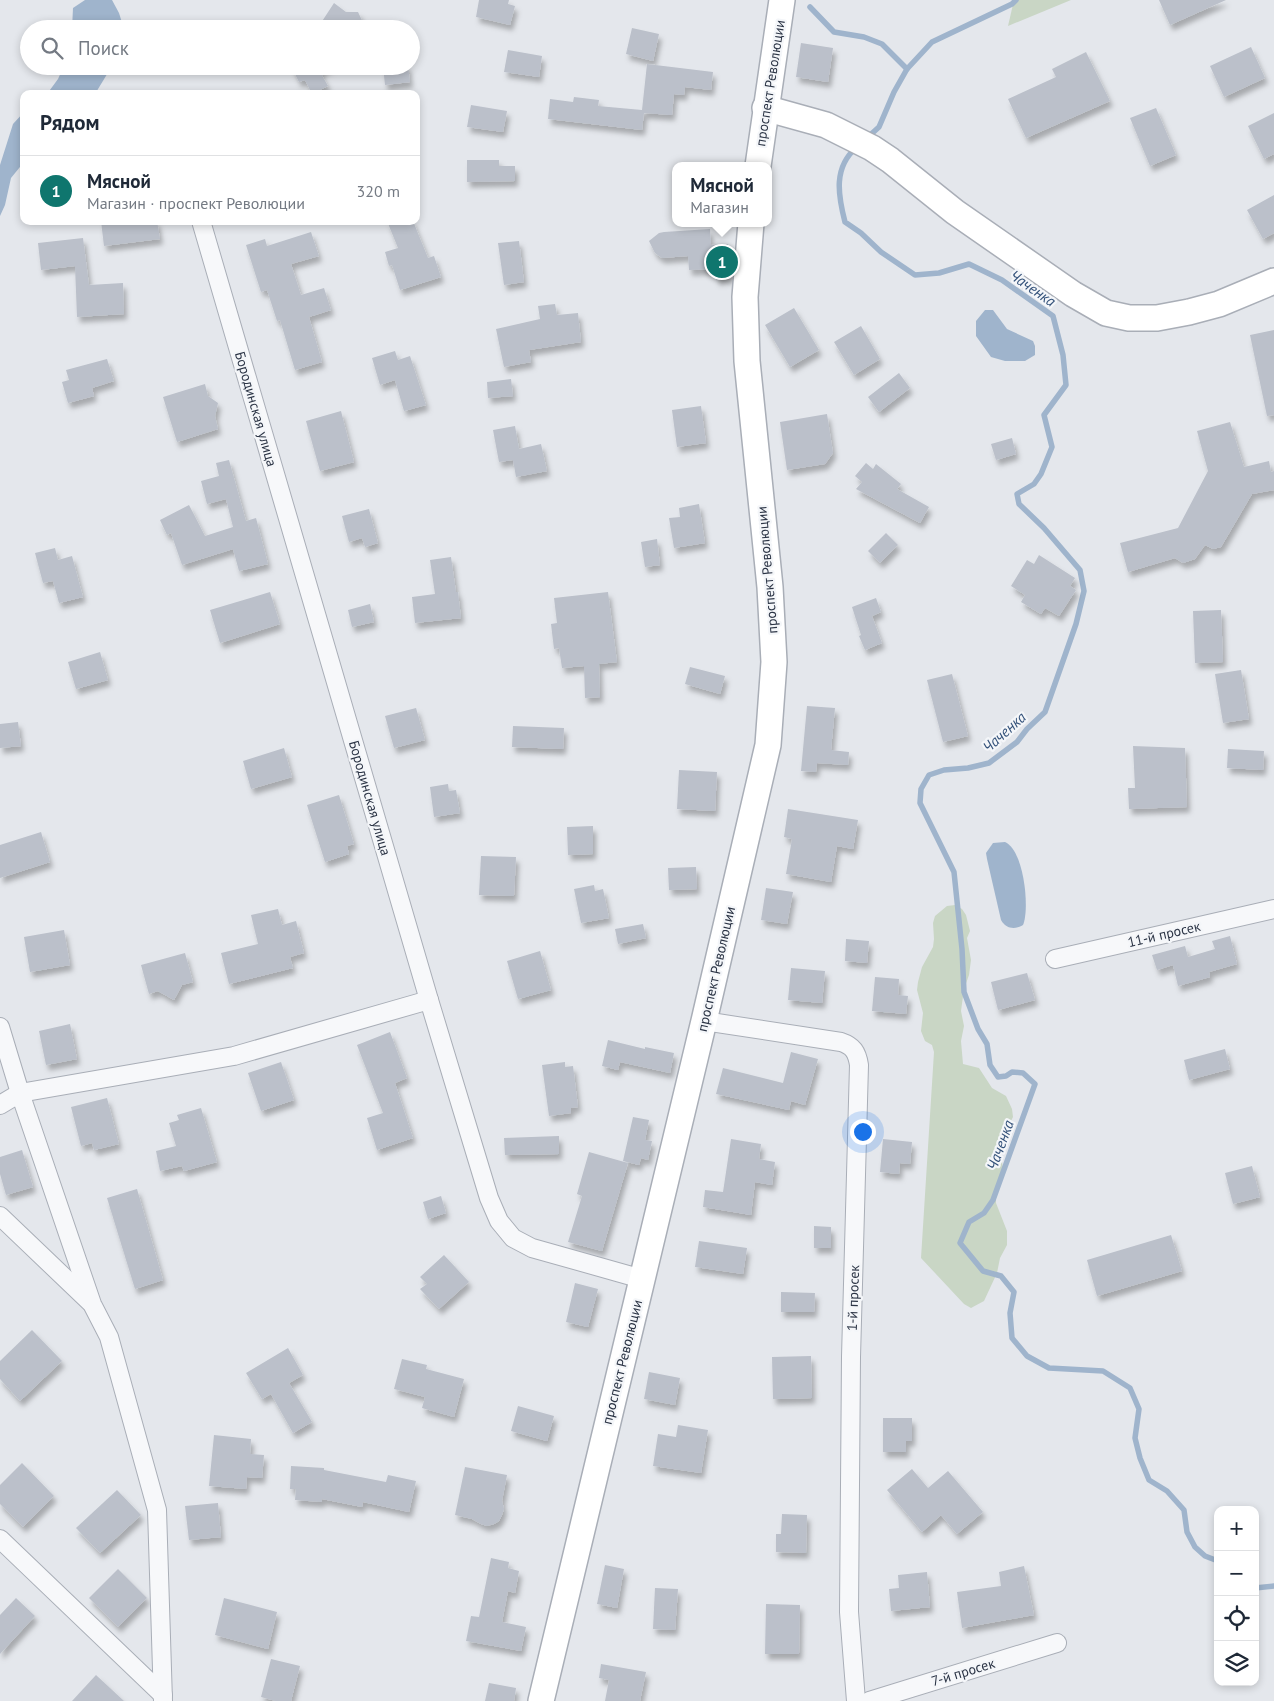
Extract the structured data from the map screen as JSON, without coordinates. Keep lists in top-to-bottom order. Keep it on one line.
{"streets":{"street":["проспект Революции","Бородинская улица","11-й просек","1-й просек","7-й просек"]},"crossings":[["проспект Революции","Бородинская улица"],["проспект Революции","1-й просек"]],"water":["Чаченка"],"page":{"search":"Поиск","heading":"Рядом","list":[{"mark":"1","name":"Мясной","note":"Магазин · проспект Революции","value":"320 m"}],"popup":["Мясной","Магазин"],"pins":"1","map_buttons":["+","−"]}}
